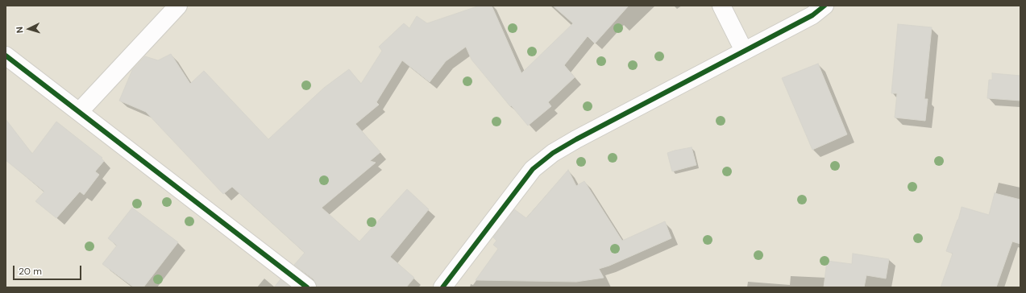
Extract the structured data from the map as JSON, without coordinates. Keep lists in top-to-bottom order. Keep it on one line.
{"scale_bar":"20 m","north":"left"}
